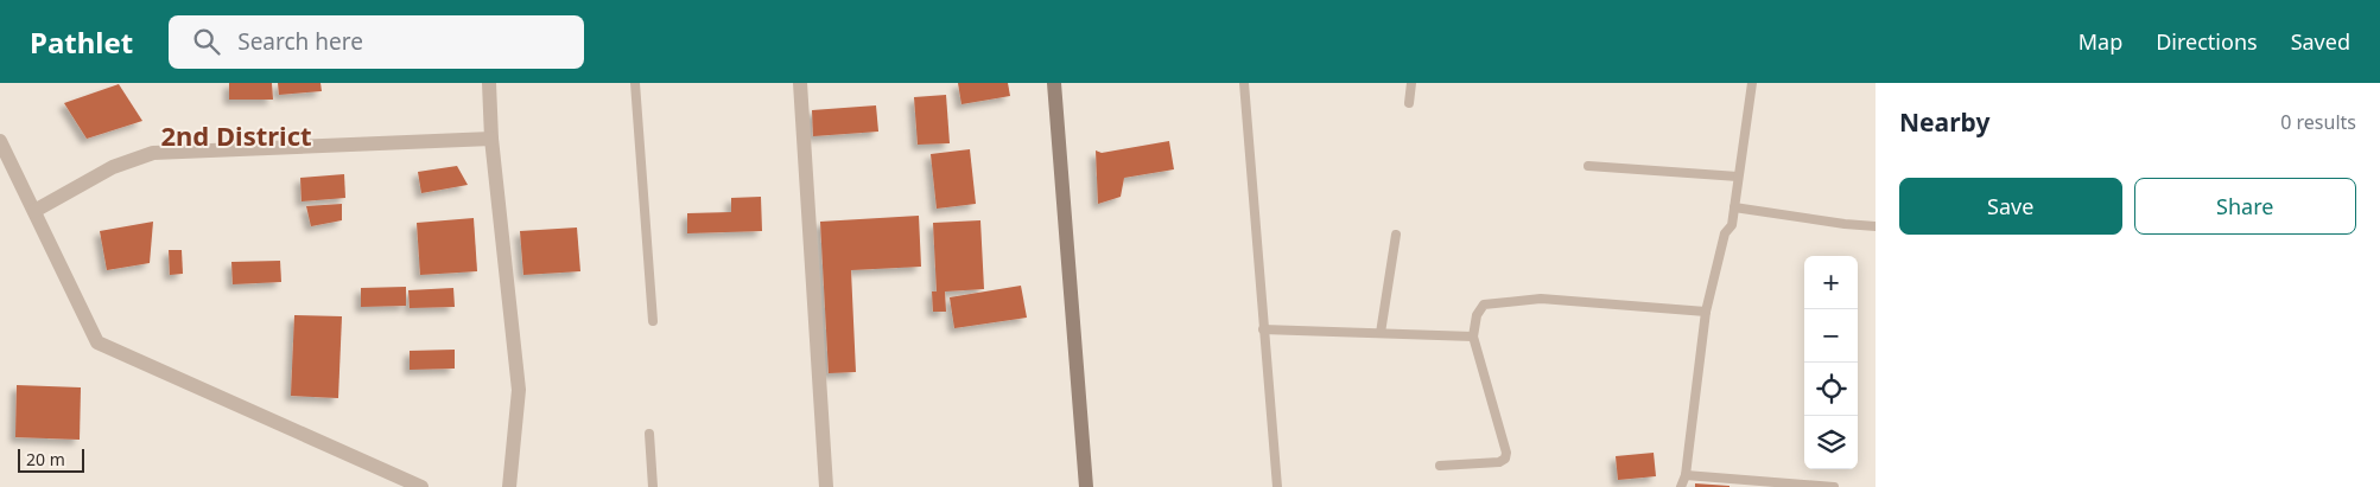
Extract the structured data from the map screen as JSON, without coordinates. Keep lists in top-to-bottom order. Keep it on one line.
{"districts":["2nd District"],"scale_bar":"20 m","page":{"header":"Pathlet","search":"Search here","nav":["Map","Directions","Saved"],"heading":["Nearby","0 results"],"buttons":["Save","Share"],"map_buttons":["+","−"],"scale":"20 m"}}
